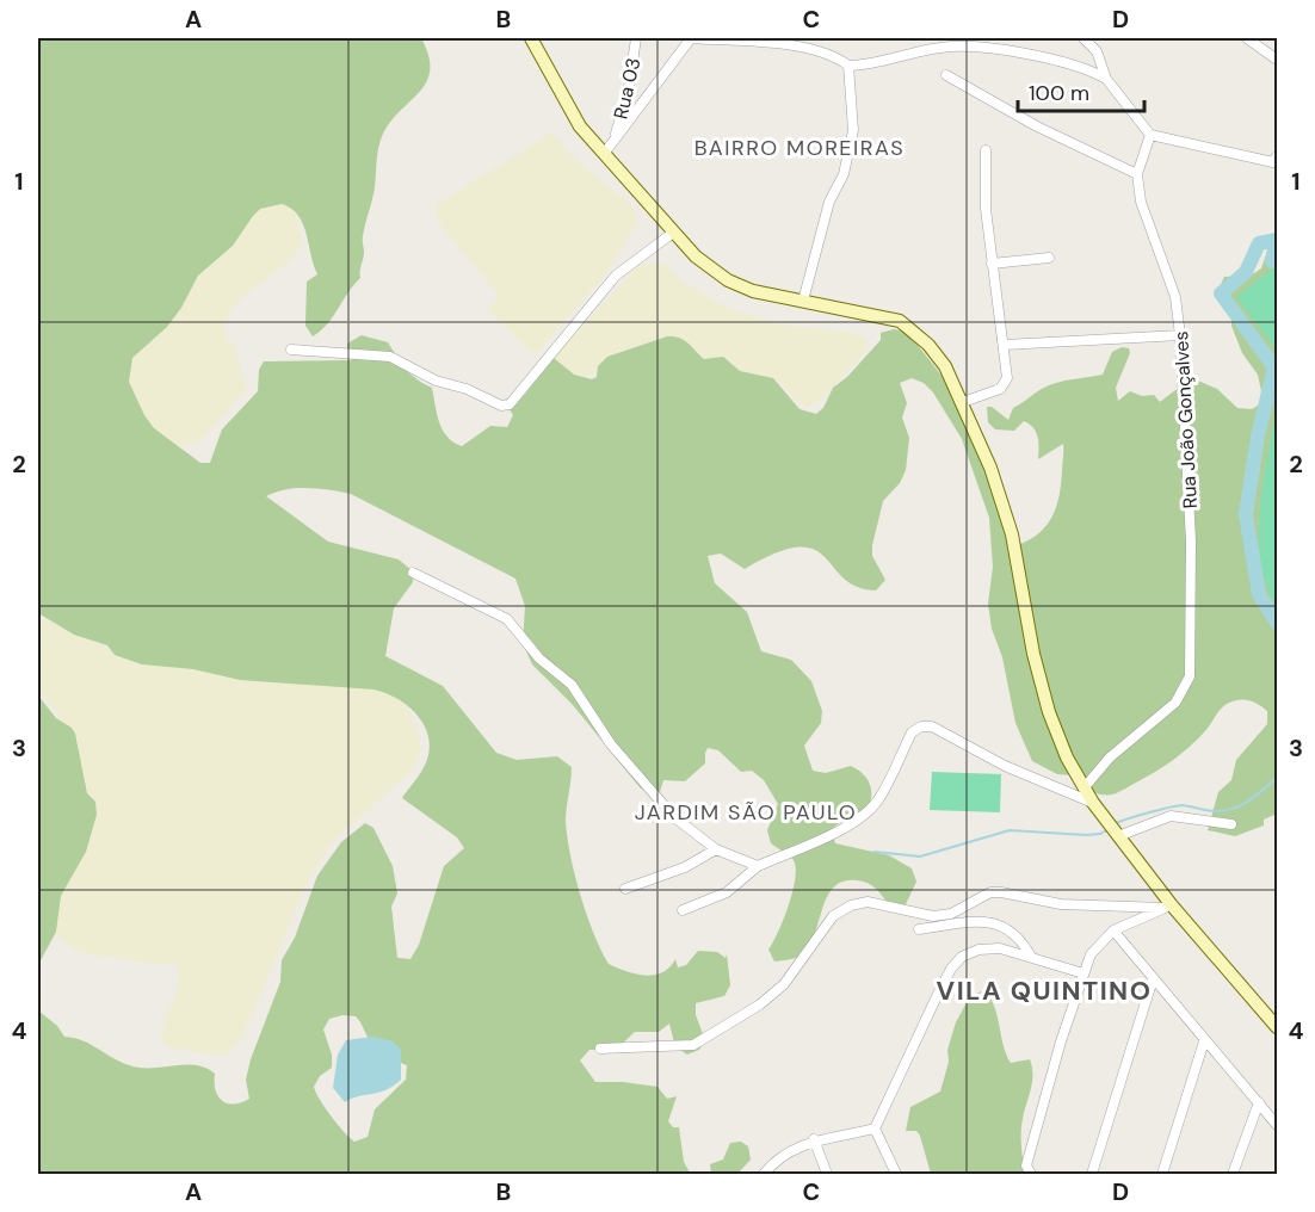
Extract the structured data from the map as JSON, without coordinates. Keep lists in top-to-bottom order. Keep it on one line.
{"streets":{"street":["Rua 03","Rua João Gonçalves"]},"districts":["BAIRRO MOREIRAS","JARDIM SÃO PAULO","VILA QUINTINO"],"scale_bar":"100 m","grid":{"columns":["A","B","C","D"],"rows":["1","2","3","4"]}}
